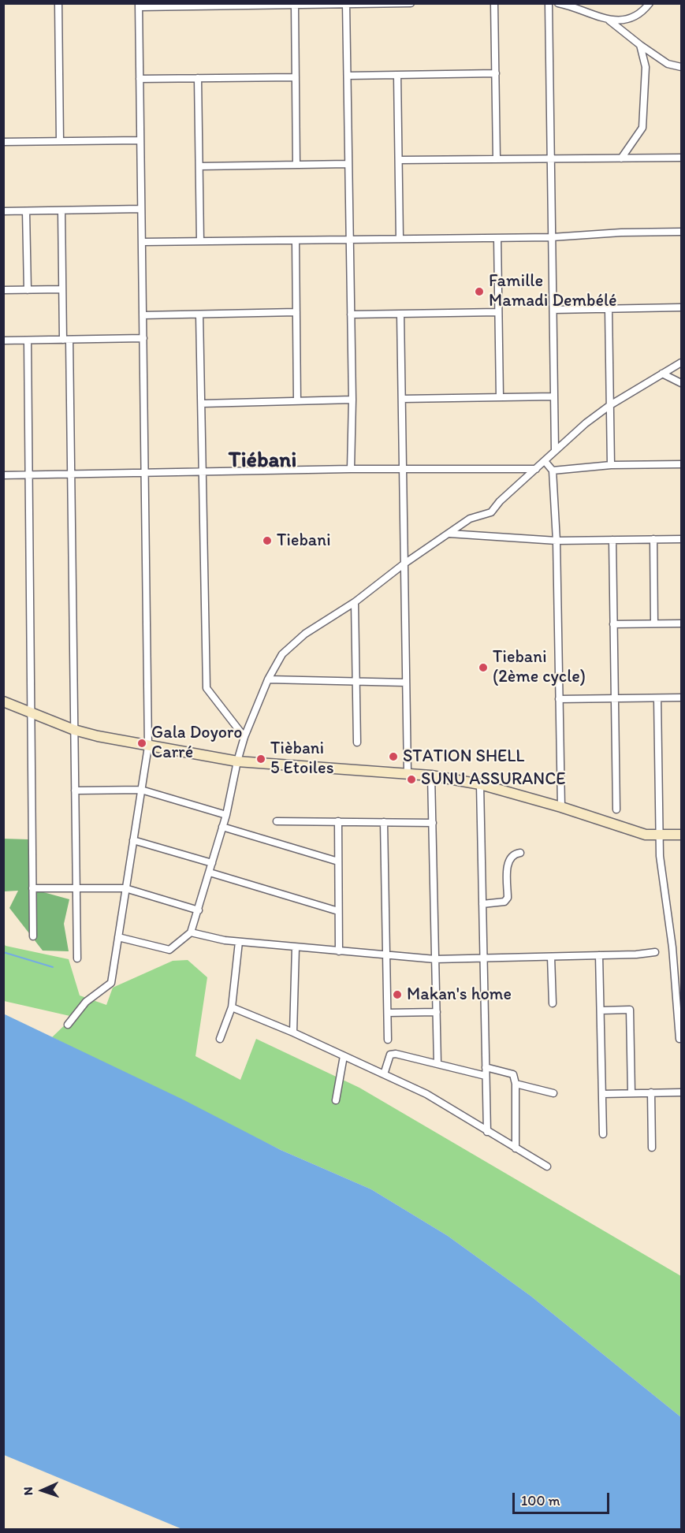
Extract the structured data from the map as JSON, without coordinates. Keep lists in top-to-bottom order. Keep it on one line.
{"districts":["Tiébani"],"places":["Famille Mamadi Dembélé","Tiebani","Tiebani (2ème cycle)","Gala Doyoro Carré","STATION SHELL","Tièbani 5 Etoiles","SUNU ASSURANCE","Makan's home"],"scale_bar":"100 m","north":"left"}
